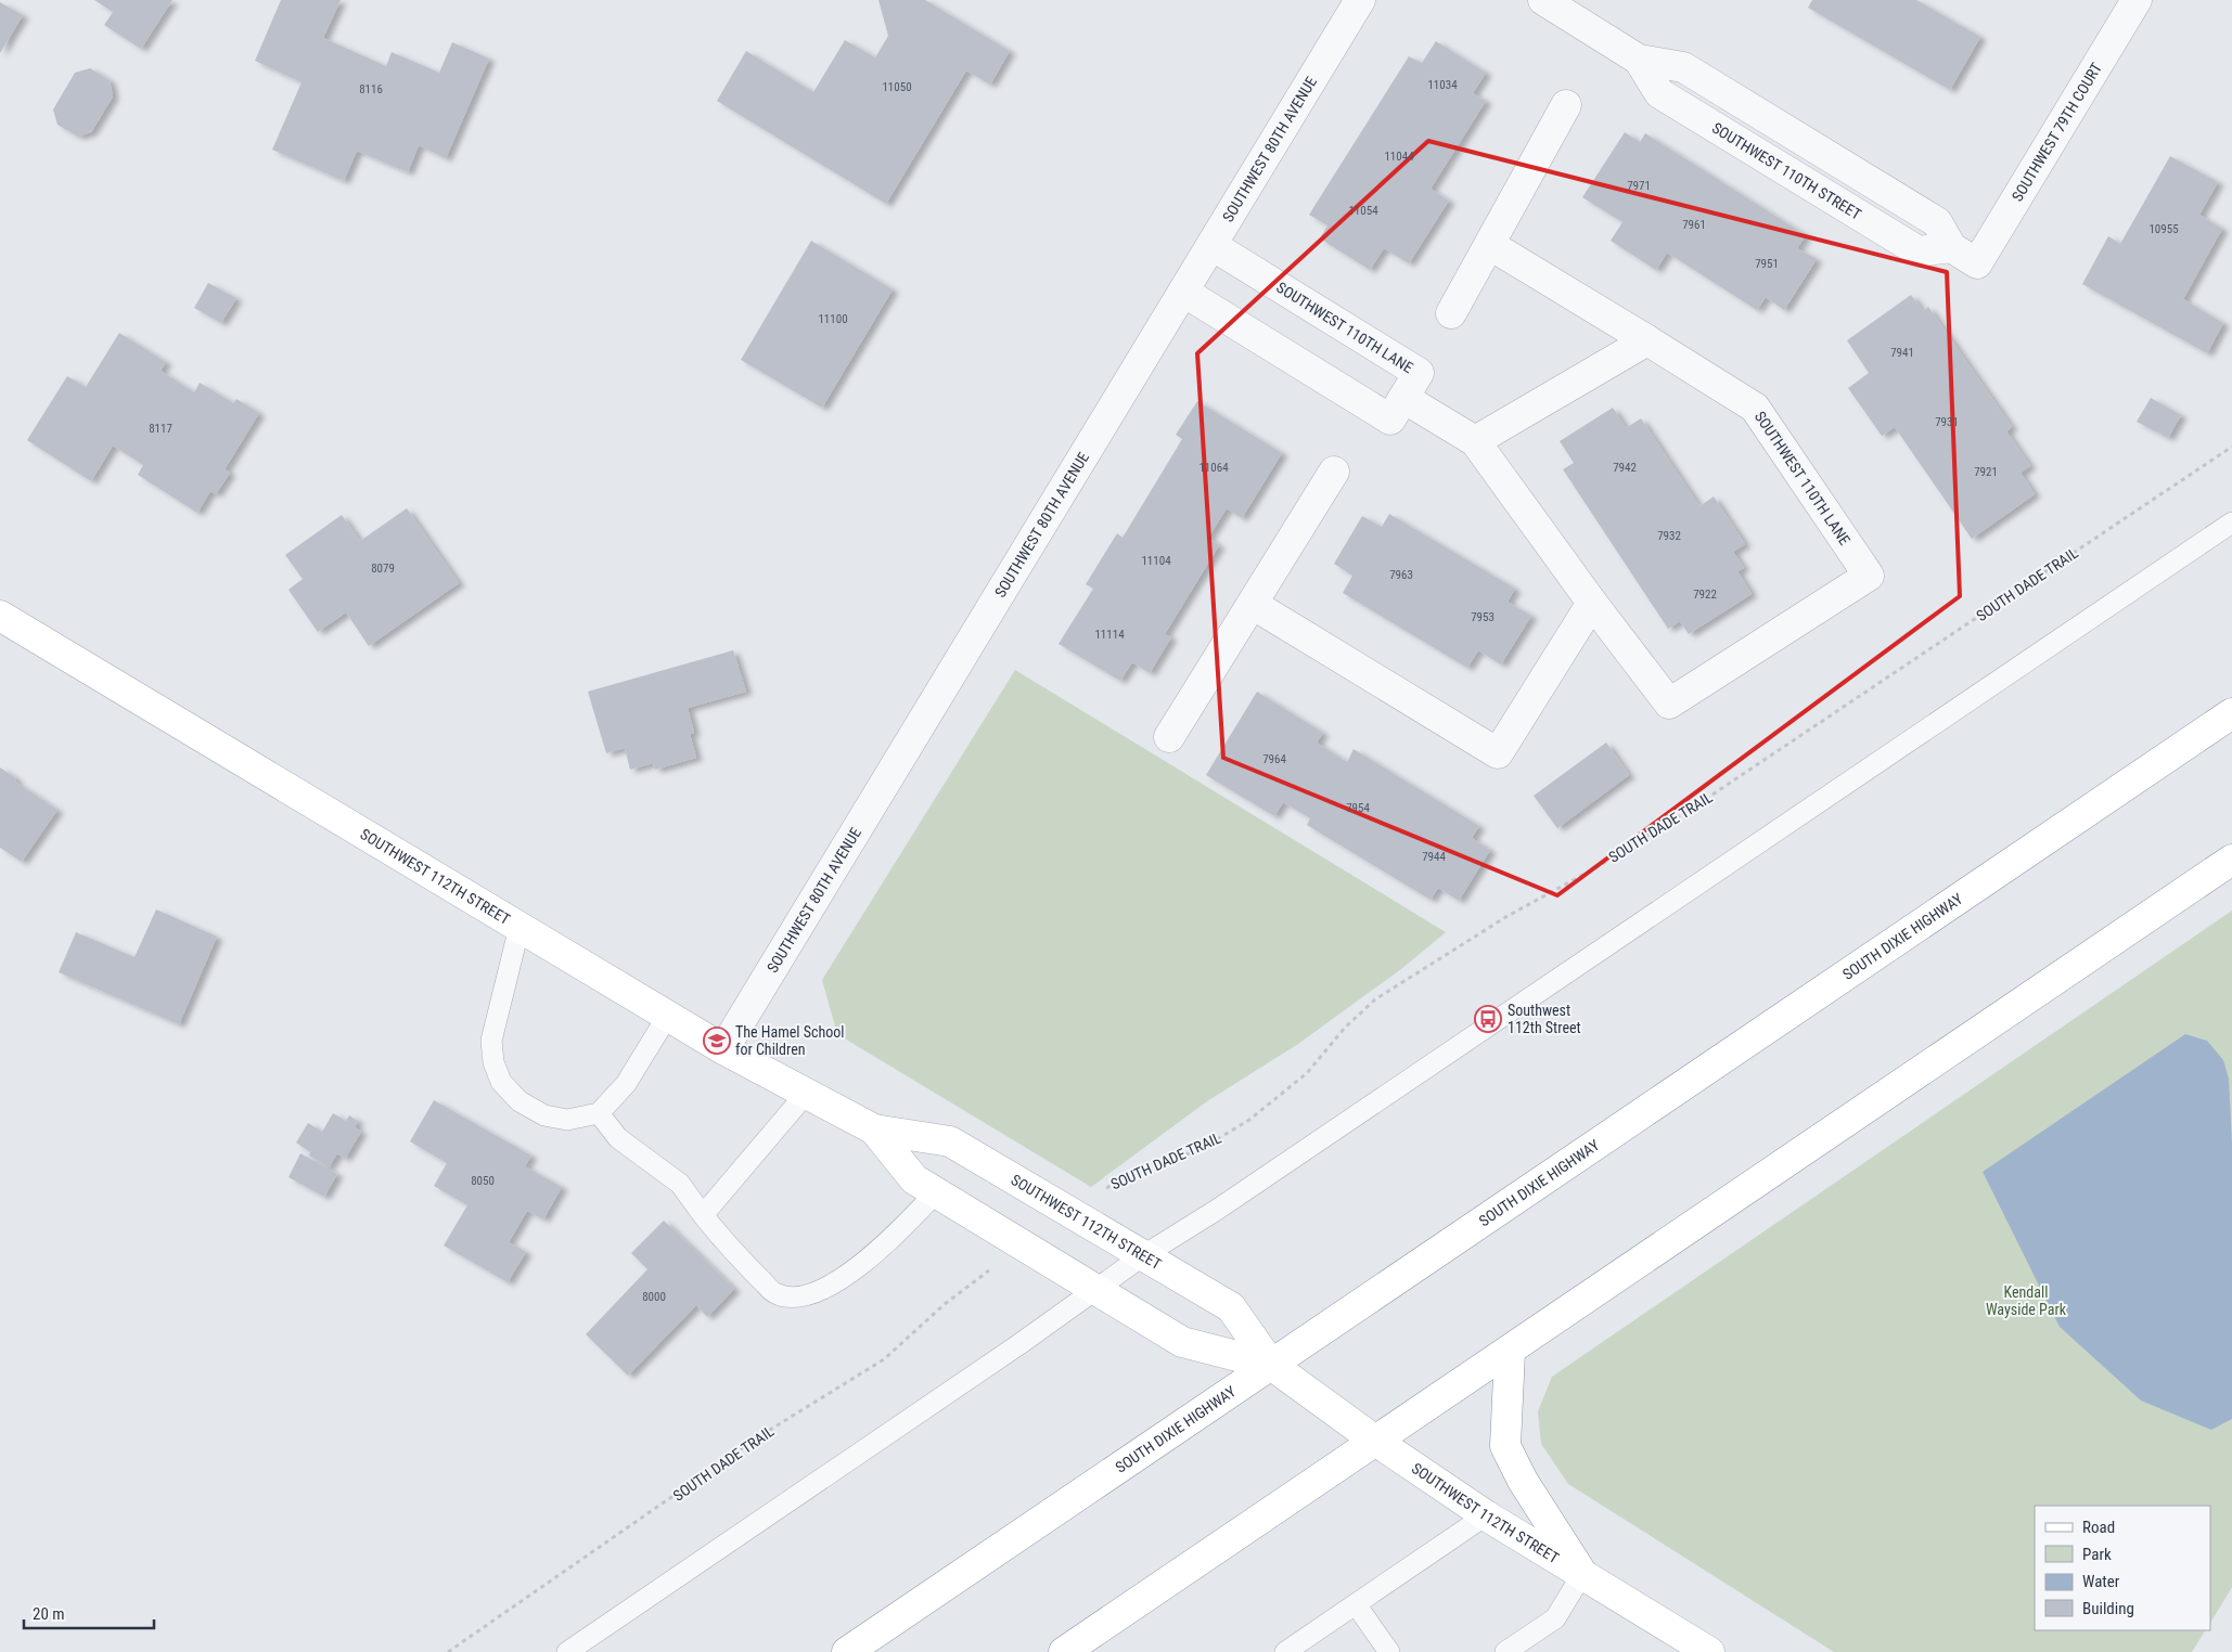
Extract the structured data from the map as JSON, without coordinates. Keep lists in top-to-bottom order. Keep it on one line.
{"streets":{"main road":["SOUTHWEST 112TH STREET","SOUTH DIXIE HIGHWAY"],"street":["SOUTHWEST 79TH COURT","SOUTHWEST 80TH AVENUE","SOUTHWEST 110TH LANE"],"path":["SOUTH DADE TRAIL"]},"crossings":[["SOUTHWEST 80TH AVENUE","SOUTHWEST 110TH LANE"],["SOUTHWEST 80TH AVENUE","SOUTHWEST 112TH STREET"],["SOUTHWEST 112TH STREET","SOUTH DIXIE HIGHWAY"]],"parks":["Kendall Wayside Park"],"places":{"bus stop":["Southwest 112th Street"],"school or university":["The Hamel School for Children"]},"house_numbers":["11034","11050","8116","11044","7971","11054","7961","10955","7951","11100","7941","7931","8117","11064","7942","7921","7932","11104","8079","7963","7922","7953","11114","7964","7954","7944","8050","8000"],"legend":["Road","Park","Water","Building"],"scale_bar":"20 m"}
